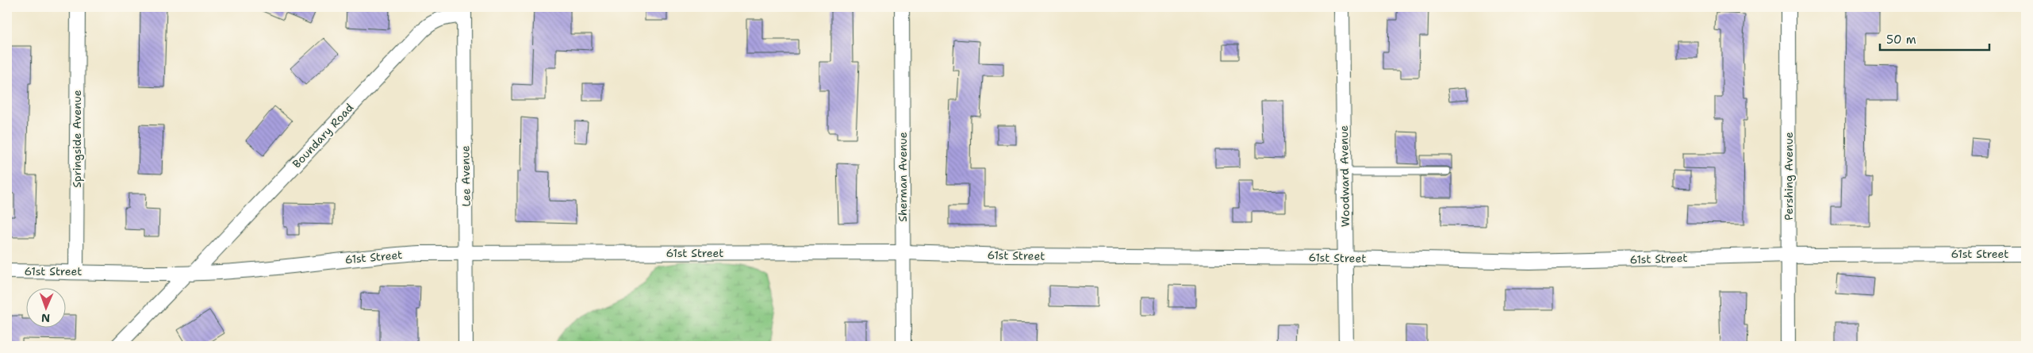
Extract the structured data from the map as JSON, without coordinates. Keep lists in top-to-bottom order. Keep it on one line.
{"streets":{"street":["Boundary Road","Springside Avenue","Lee Avenue","Woodward Avenue","Pershing Avenue","Sherman Avenue","61st Street"]},"crossings":[["Boundary Road","Lee Avenue"],["Boundary Road","61st Street"],["Springside Avenue","61st Street"],["Lee Avenue","61st Street"],["Woodward Avenue","61st Street"],["Pershing Avenue","61st Street"],["Sherman Avenue","61st Street"]],"scale_bar":"50 m","north":"bottom"}
